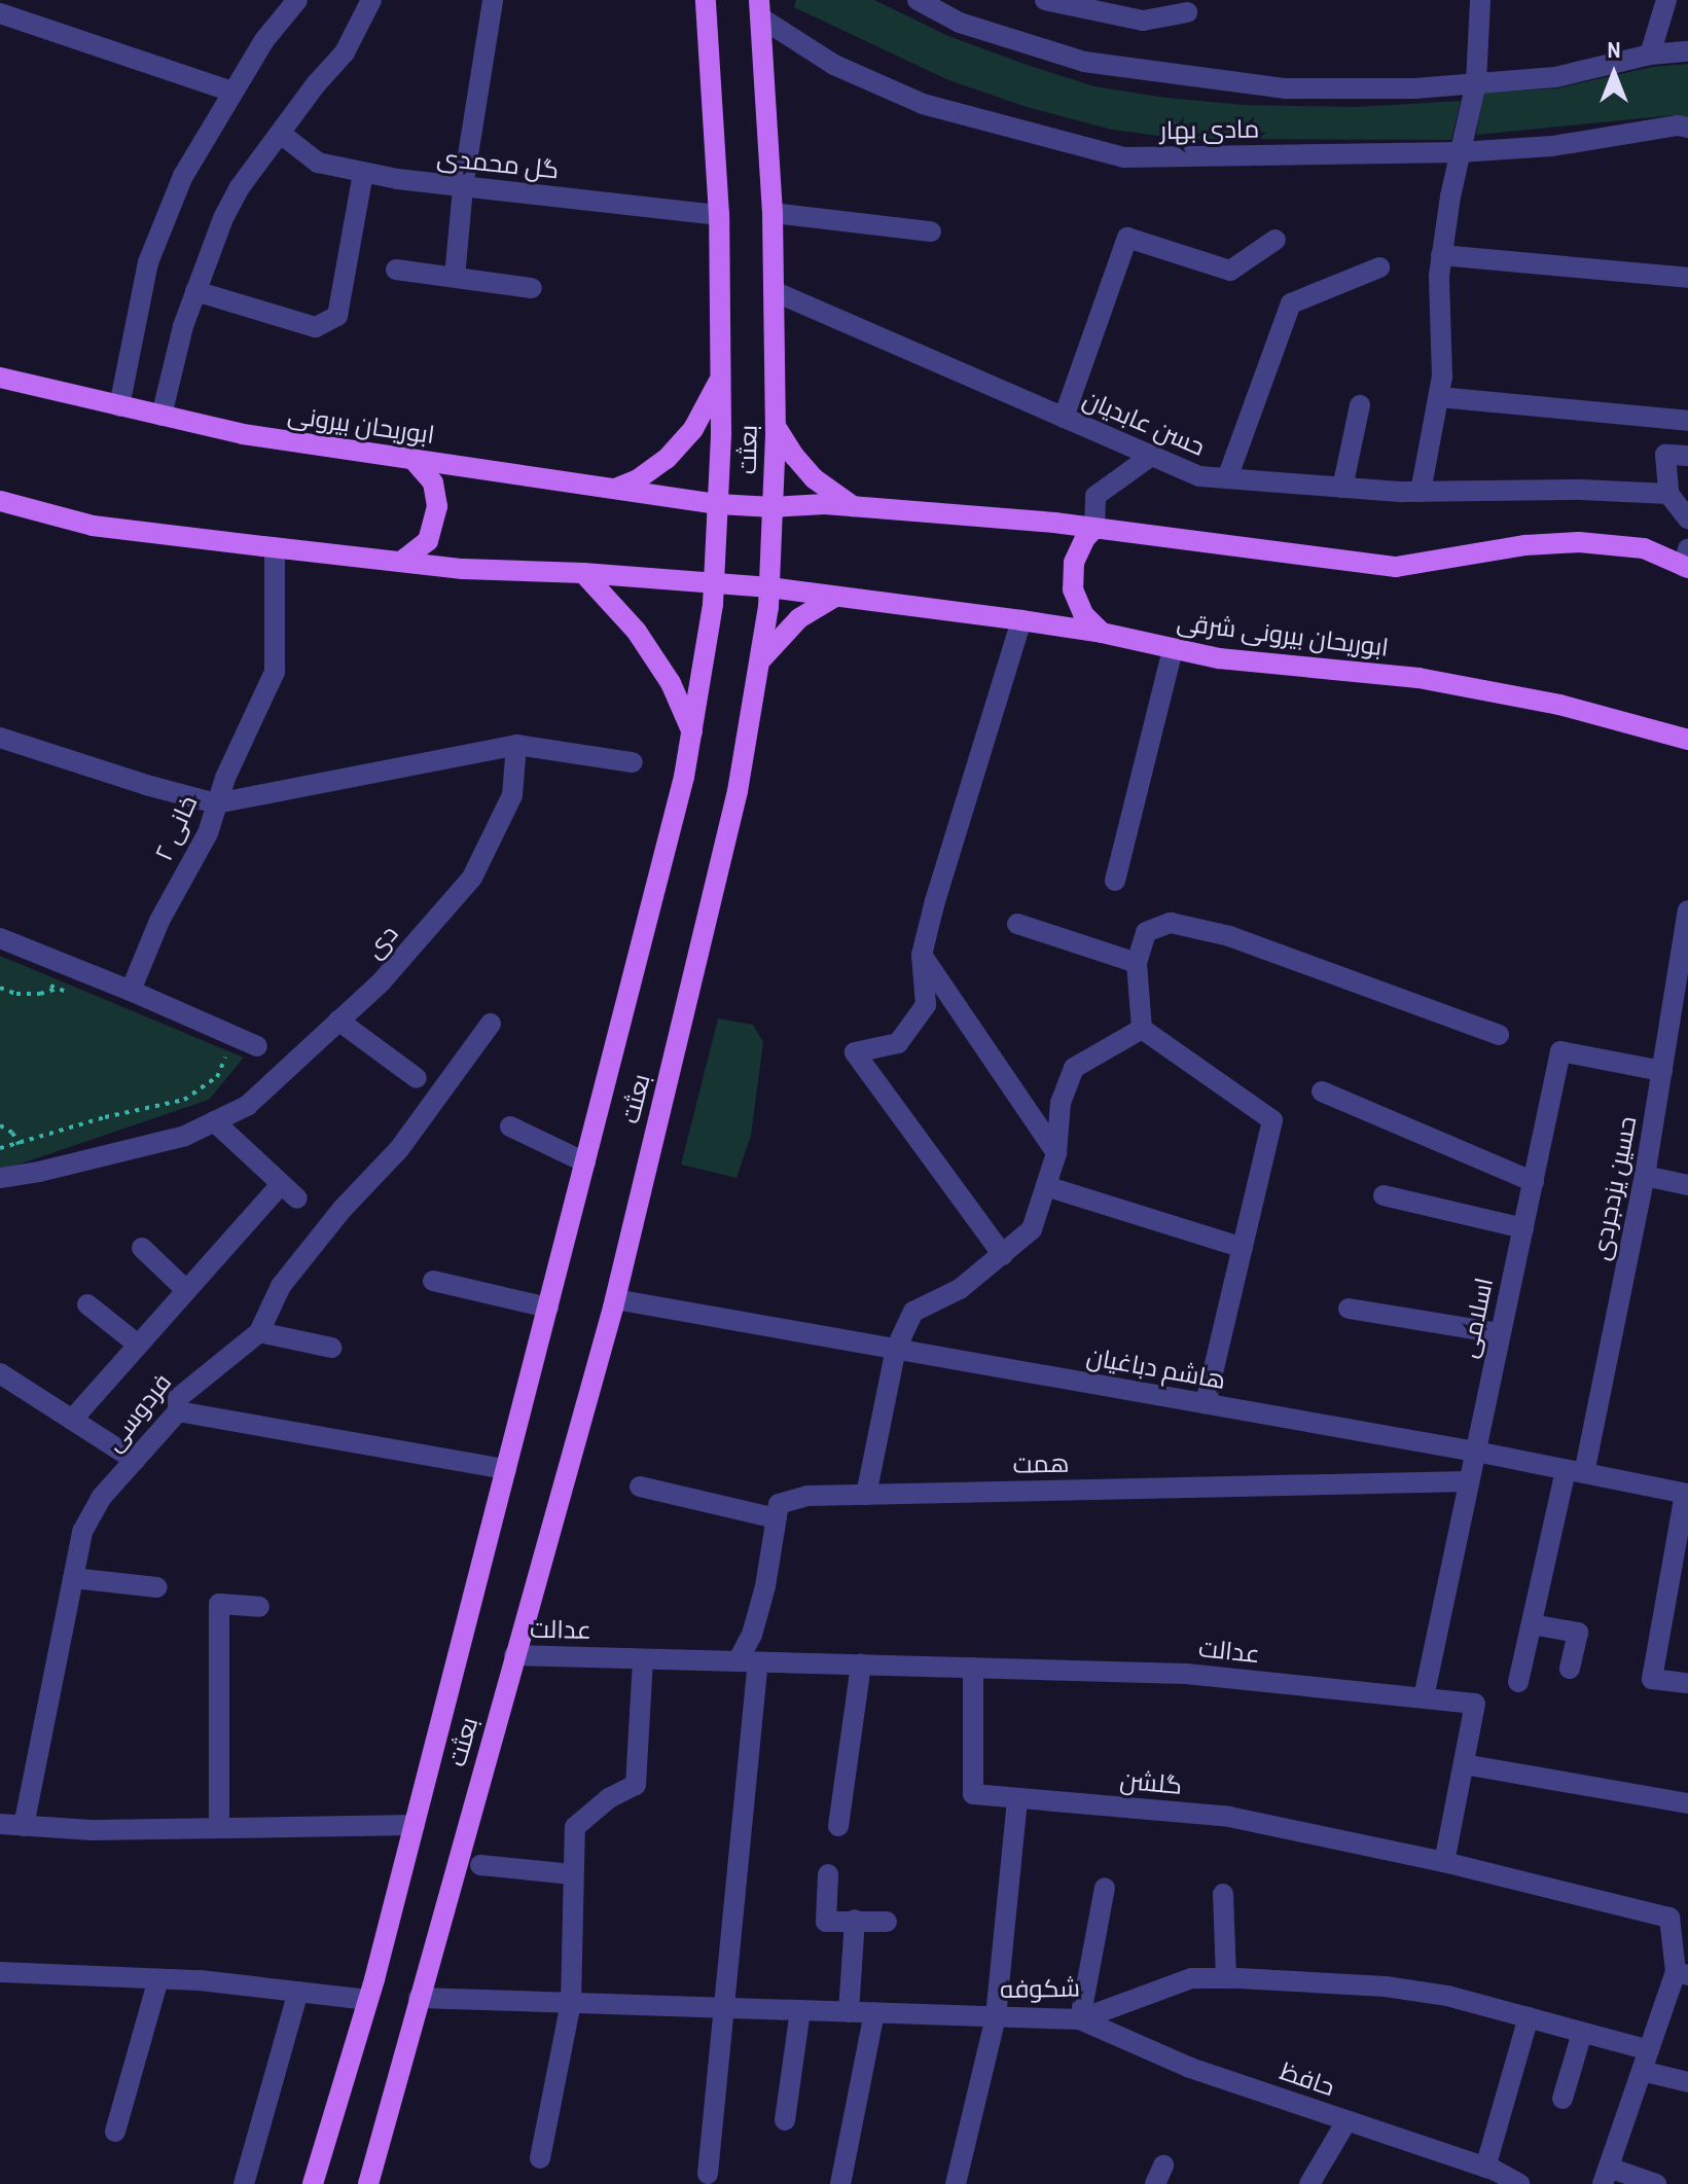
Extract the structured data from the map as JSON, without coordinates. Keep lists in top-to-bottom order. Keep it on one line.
{"streets":{"main road":["ابوریحان بیرونی","بعثت","ابوریحان بیرونی شرقی"],"street":["مادی بهار","گل محمدی","حسن عابدیان","خانی ۲","دی","حسین یزدجردی","اسلامی","هاشم دباغیان","فردوسی","همت","عدالت","گلشن","شکوفه","حافظ"]},"crossings":[["مادی بهار","بعثت"],["گل محمدی","بعثت"],["حسن عابدیان","بعثت"],["ابوریحان بیرونی","بعثت"],["بعثت","ابوریحان بیرونی شرقی"],["بعثت","هاشم دباغیان"],["بعثت","عدالت"],["بعثت","شکوفه"],["حسین یزدجردی","اسلامی"],["حسین یزدجردی","هاشم دباغیان"],["اسلامی","هاشم دباغیان"],["اسلامی","همت"],["اسلامی","عدالت"],["عدالت","گلشن"],["شکوفه","حافظ"]],"north":"top"}
